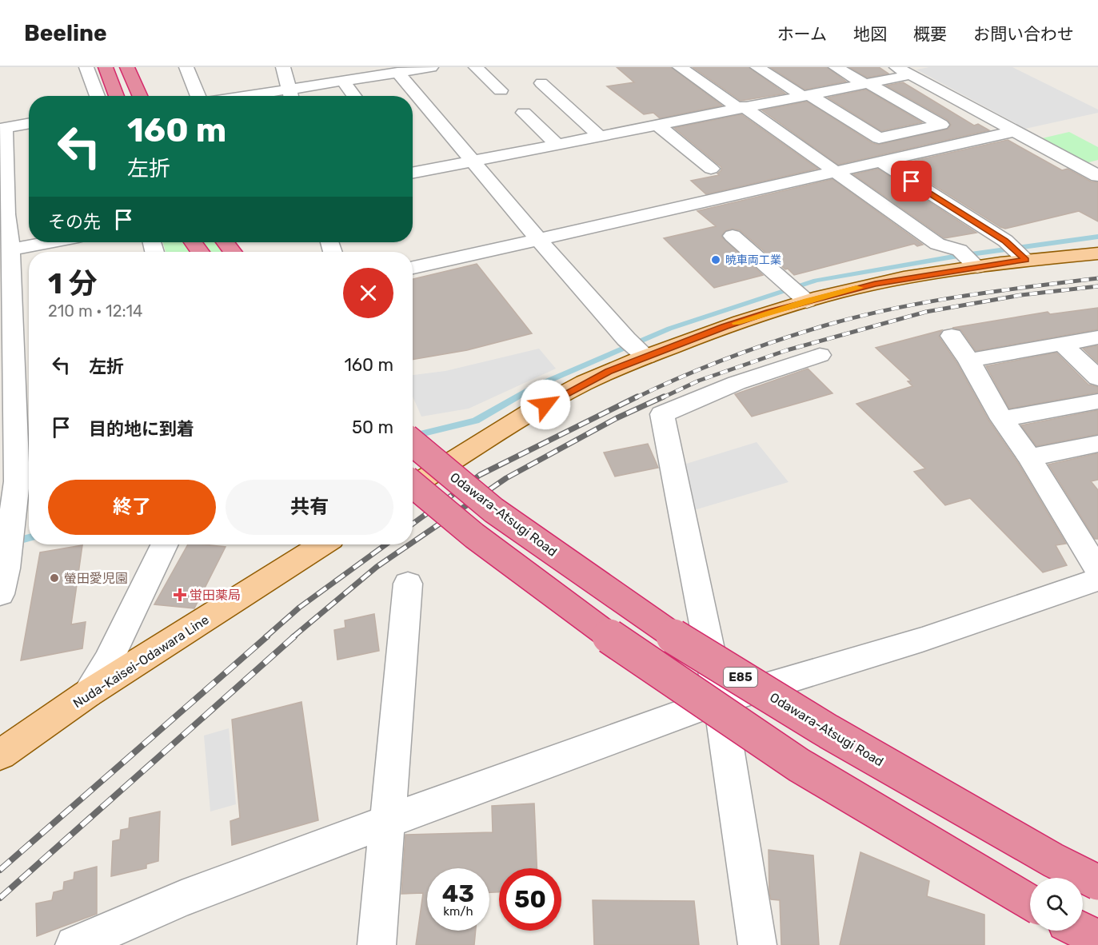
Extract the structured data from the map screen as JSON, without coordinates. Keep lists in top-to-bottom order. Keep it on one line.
{"streets":{"highway":["Odawara-Atsugi Road","E85"],"main road":["Nuda-Kaisei-Odawara Line"]},"places":{"other":["暁車両工業","螢田愛児園"],"health":["蛍田薬局"]},"page":{"header":"Beeline","nav":["ホーム","地図","概要","お問い合わせ"],"turn":["160 m","左折"],"then":"その先","heading":["1 分","210 m · 12:14"],"list":[{"name":"左折","value":"160 m"},{"name":"目的地に到着","value":"50 m"}],"buttons":["終了","共有"],"speed":"43 km/h","limit":"50"}}
